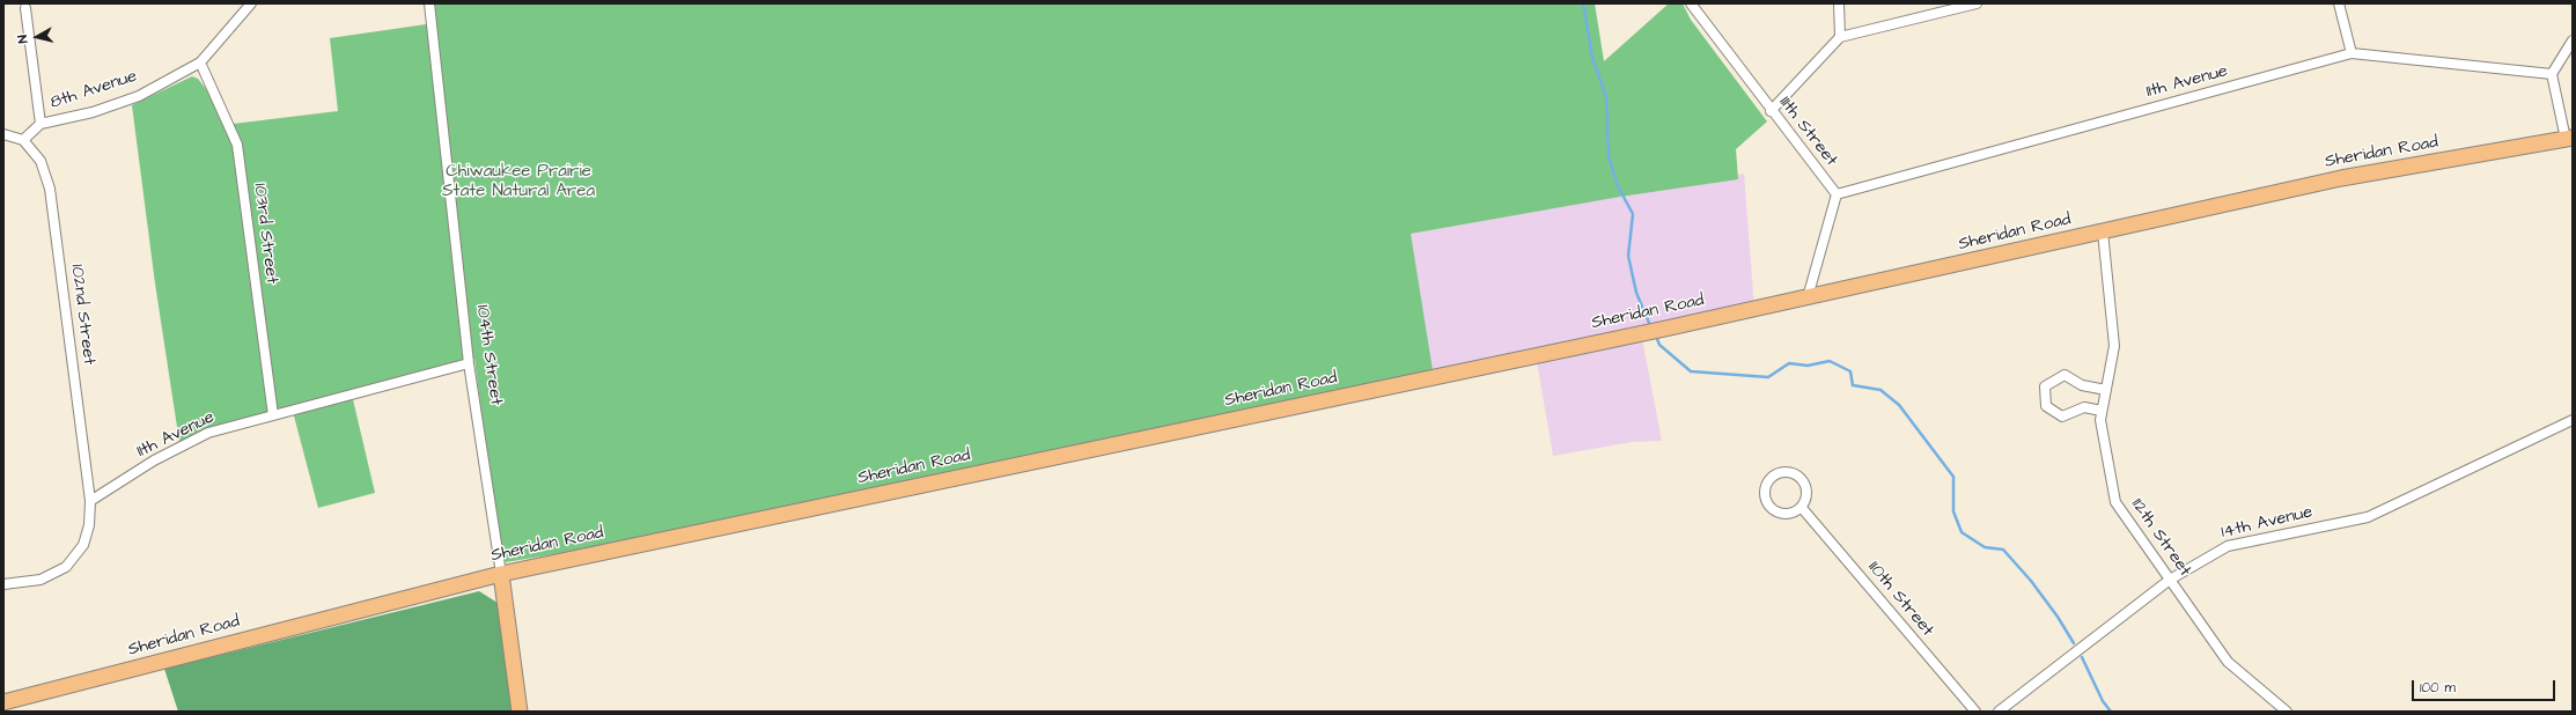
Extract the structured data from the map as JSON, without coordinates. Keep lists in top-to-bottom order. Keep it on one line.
{"streets":{"main road":["Sheridan Road","104th Street"],"street":["11th Avenue","8th Avenue","111th Street","103rd Street","102nd Street","14th Avenue","112th Street","110th Street"]},"crossings":[["11th Avenue","111th Street"],["11th Avenue","103rd Street"],["11th Avenue","102nd Street"],["11th Avenue","104th Street"],["8th Avenue","103rd Street"],["8th Avenue","102nd Street"],["111th Street","Sheridan Road"],["Sheridan Road","104th Street"],["Sheridan Road","112th Street"],["14th Avenue","112th Street"]],"parks":["Chiwaukee Prairie State Natural Area"],"scale_bar":"100 m","north":"left"}
